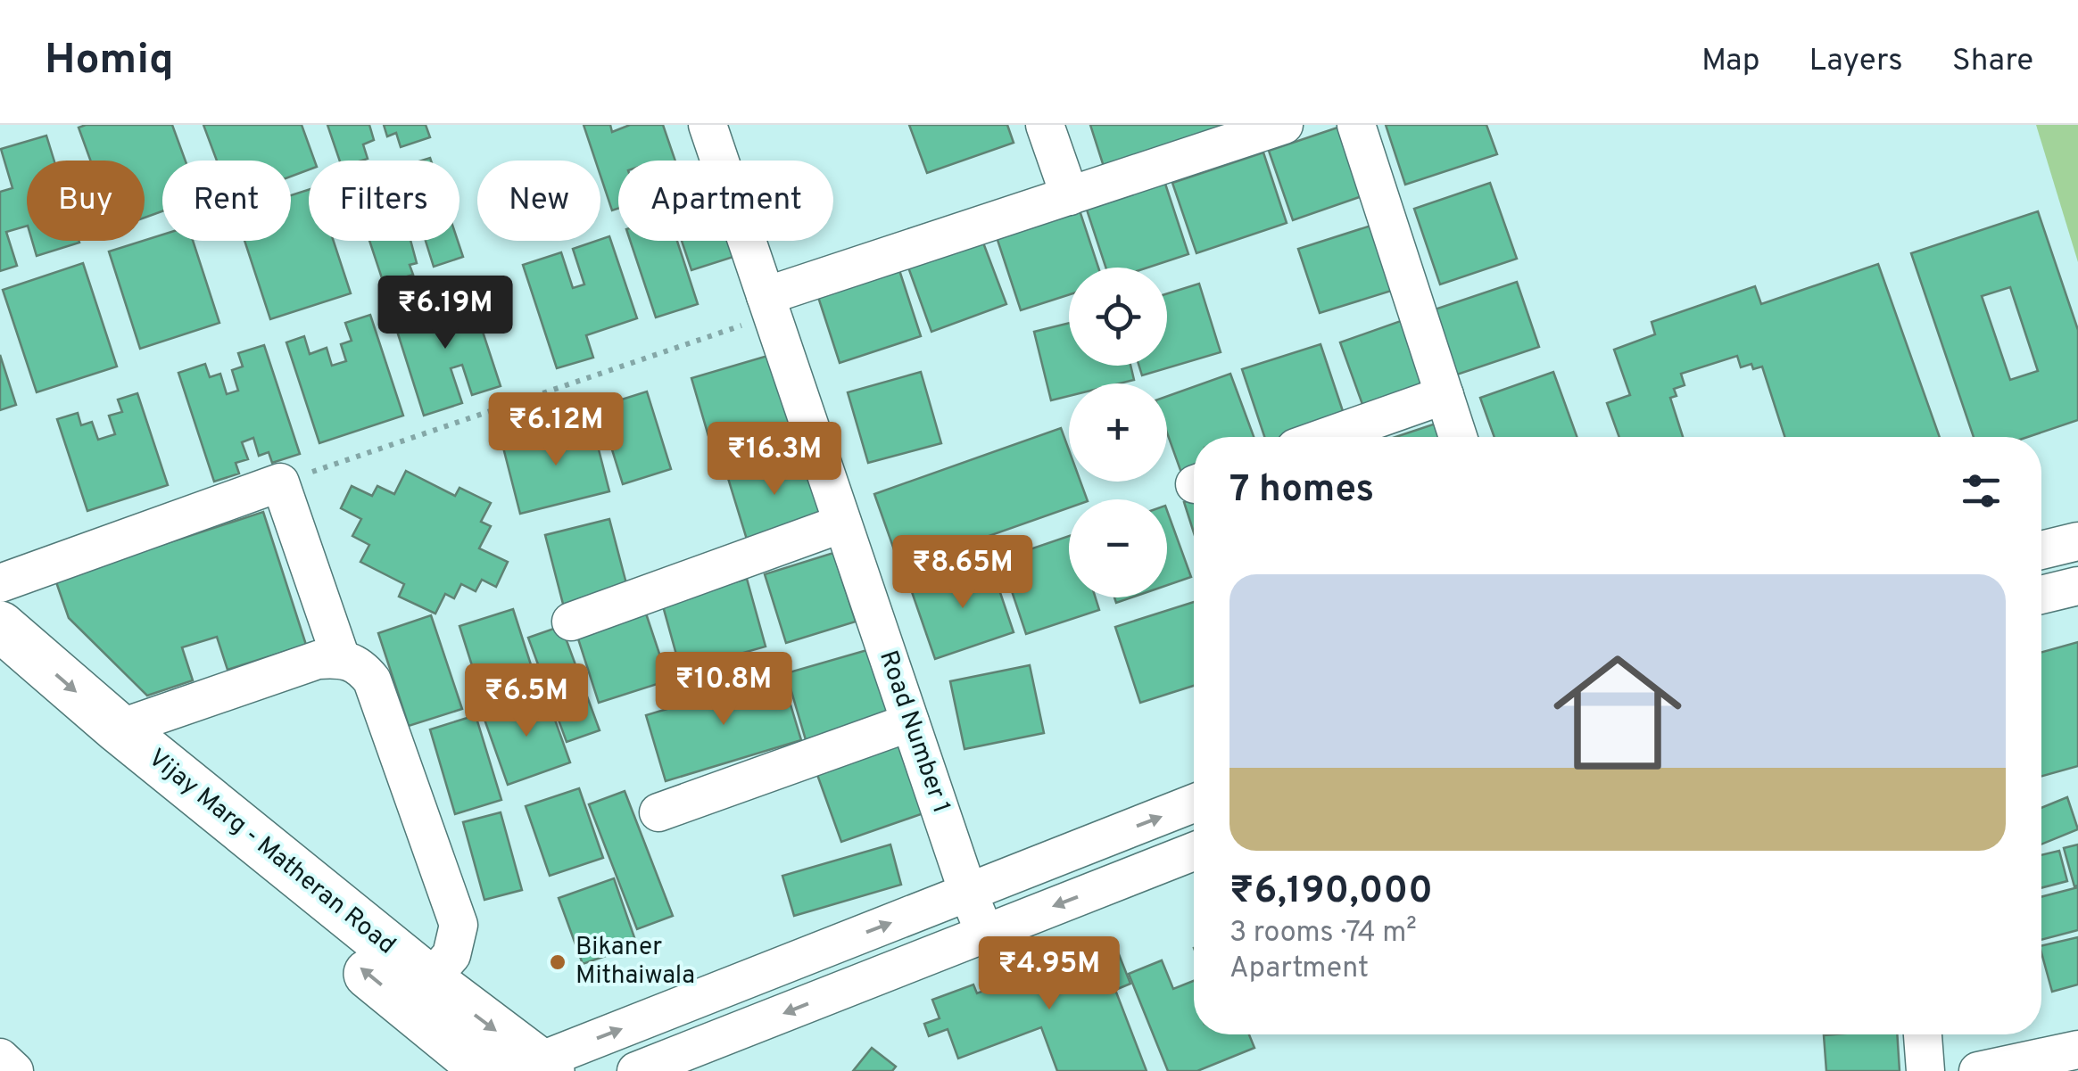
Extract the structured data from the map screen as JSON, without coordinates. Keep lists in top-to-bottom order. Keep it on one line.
{"streets":{"main road":["Vijay Marg - Matheran Road"],"street":["Road Number 1"]},"places":["Bikaner Mithaiwala"],"page":{"header":"Homiq","nav":["Map","Layers","Share"],"chip":["Buy","Rent","Filters","New","Apartment"],"map_buttons":["+","−"],"price":["₹6.19M","₹6.12M","₹16.3M","₹8.65M","₹10.8M","₹6.5M","₹4.95M"],"heading":"7 homes","list":[{"name":"₹6,190,000","note":"3 rooms · 74 m² · Apartment"}]}}
